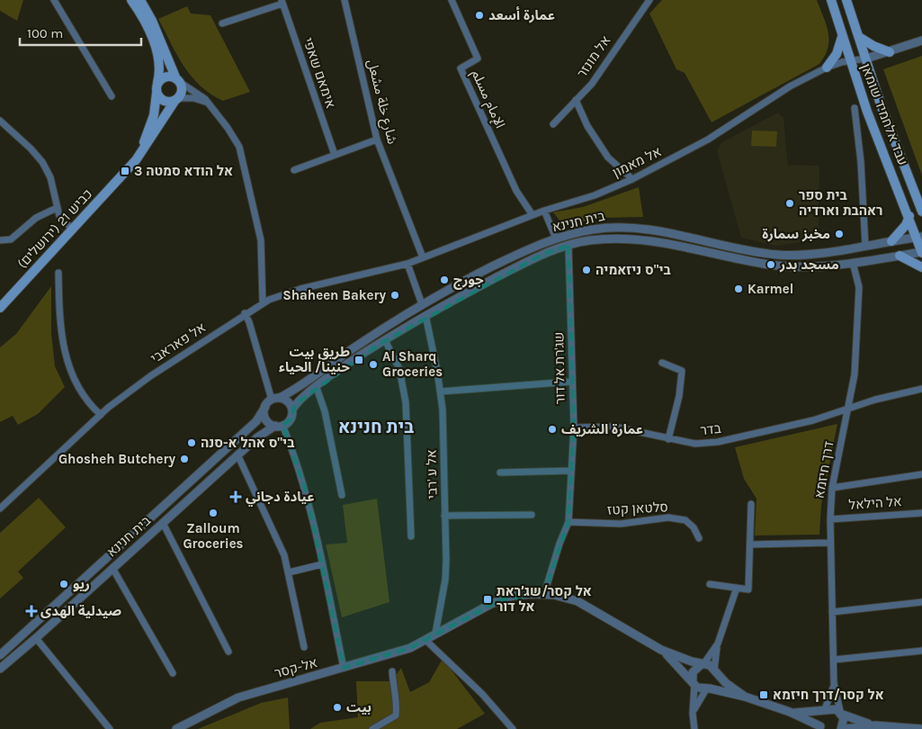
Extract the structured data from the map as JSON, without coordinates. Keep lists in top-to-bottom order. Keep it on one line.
{"streets":{"main road":["עבד אלחמיד שומאן","כביש 21 (ירושלים)"],"street":["אל מונזר","אימאם שאפי","الإمام مسلم","شارع خلة مشعل","אל מאמון","בית חנינא","אל פאראבי","שג'רת אל דור","בדר","דרך חיזמא","אל ע 'רבי","אל הילאל","סלטאן קטז","אל-קסר"]},"crossings":[["الإمام مسلم","אל מאמון"],["شارع خلة مشعل","אל מאמון"],["עבד אלחמיד שומאן","אל מאמון"],["עבד אלחמיד שומאן","בית חנינא"],["אל מאמון","אל פאראבי"],["בית חנינא","שג'רת אל דור"],["בית חנינא","דרך חיזמא"],["בית חנינא","אל ע 'רבי"],["שג'רת אל דור","בדר"],["שג'רת אל דור","סלטאן קטז"],["שג'רת אל דור","אל-קסר"],["בדר","דרך חיזמא"],["דרך חיזמא","אל הילאל"],["אל ע 'רבי","אל-קסר"]],"districts":["בית חנינא"],"places":{"other":["عمارة أسعد","בית ספר ראהבת וארדיה","مخبز سمارة","مسجد بدر","בי\"ס ניזאמיה","جورج","Karmel","Shaheen Bakery","Al Sharq Groceries","عمارة الشريف","בי\"ס אהל א-סנה","Ghosheh Butchery","Zalloum Groceries","ريو","بيت"],"transit":["אל הודא סמטה 3","طريق بيت حنينا/ الحياء","אל קסר/שג׳ראת אל דור","אל קסר/דרך חיזמא"],"health":["عيادة دجاني","صيدلية الهدى"]},"scale_bar":"100 m"}
